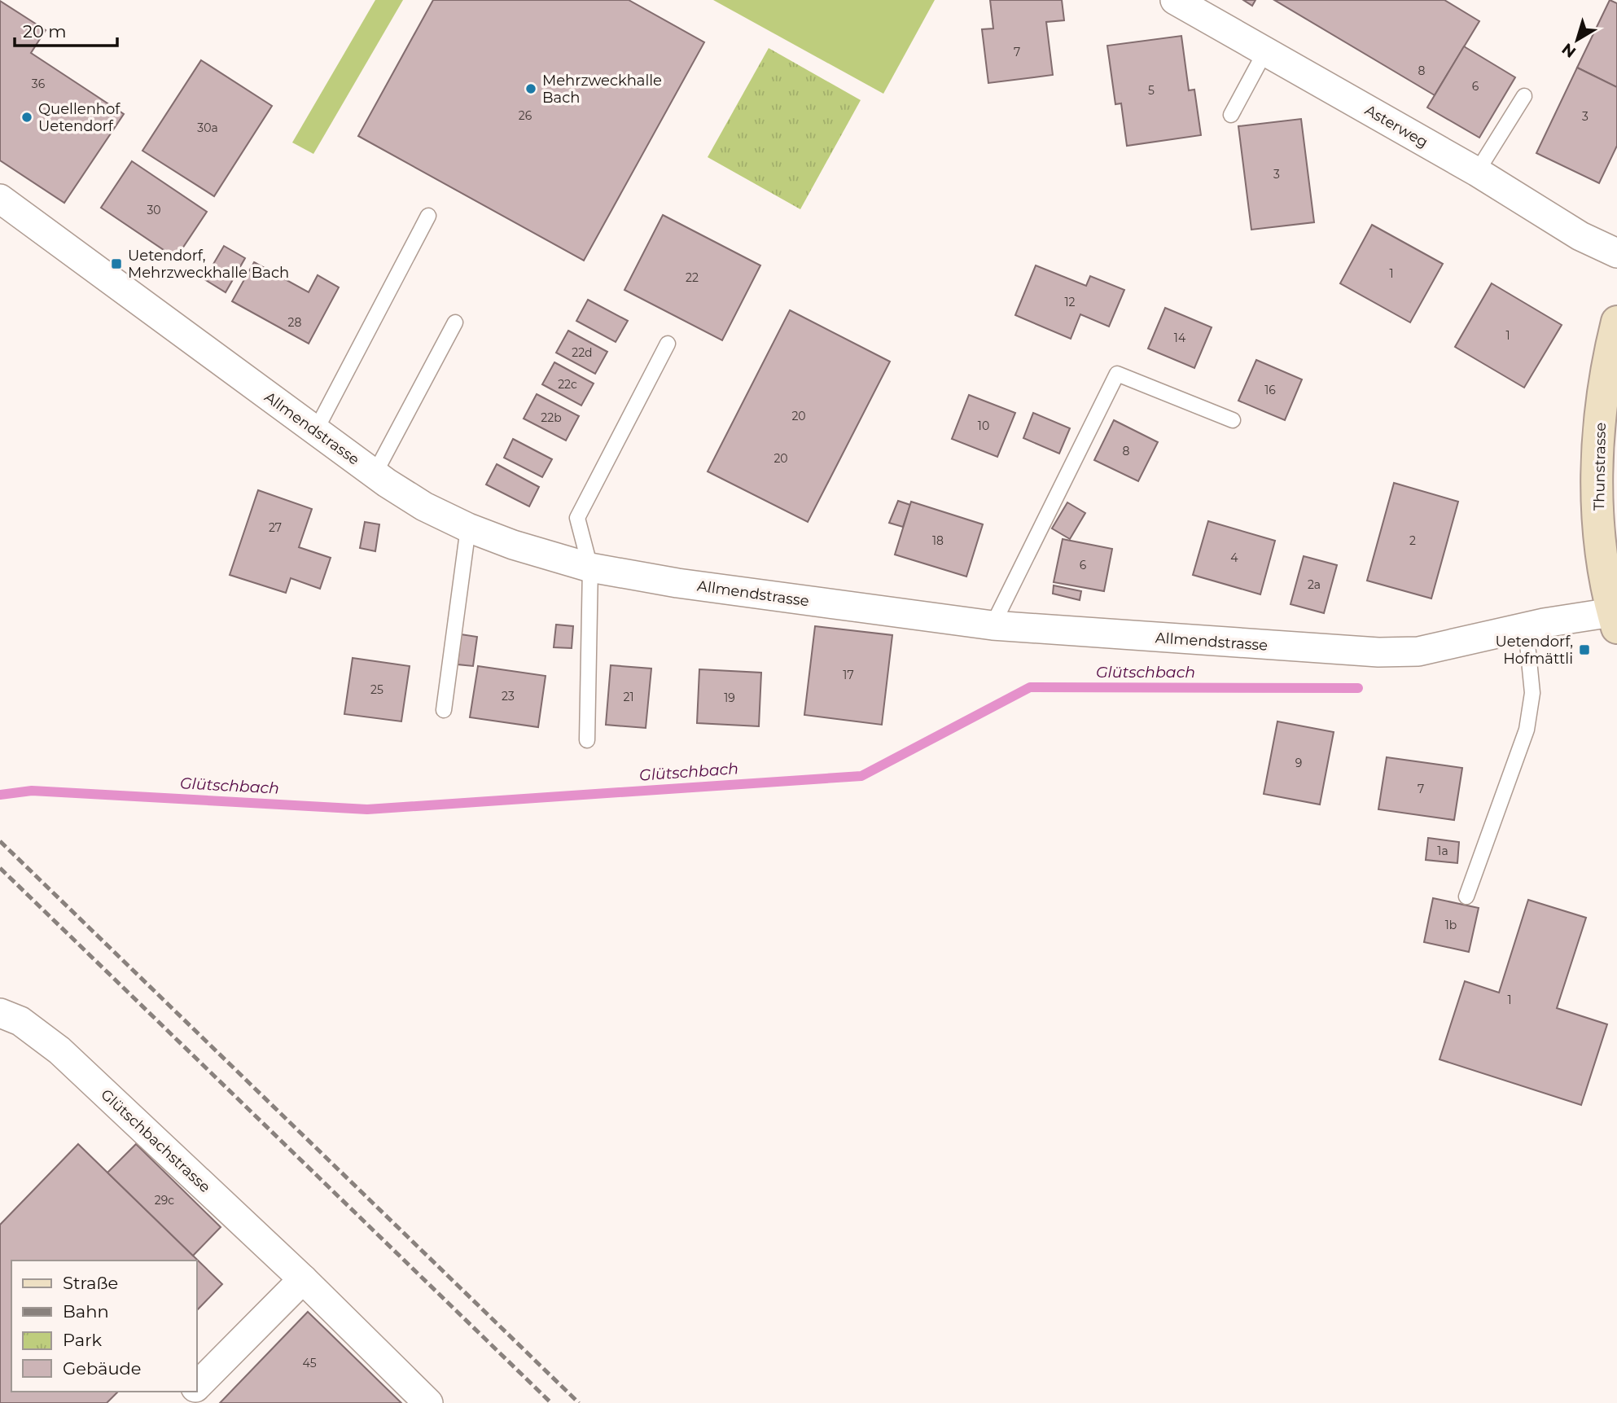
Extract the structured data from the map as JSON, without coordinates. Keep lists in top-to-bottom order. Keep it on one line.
{"streets":{"main road":["Thunstrasse"],"street":["Asterweg","Allmendstrasse","Glütschbachstrasse"]},"crossings":[["Allmendstrasse","Thunstrasse"]],"water":["Glütschbach"],"places":{"other":["Mehrzweckhalle Bach","Quellenhof Uetendorf"],"transit":["Uetendorf, Mehrzweckhalle Bach","Uetendorf, Hofmättli"]},"house_numbers":["7","8","36","6","5","26","3","30a","3","30","1","22","12","28","1","14","22d","22c","16","20","22b","10","8","20","27","18","2","4","6","2a","17","25","23","21","19","9","7","1a","1b","1","29c","45"],"legend":["Straße","Bahn","Park","Gebäude"],"scale_bar":"20 m","north":"bottom left"}
